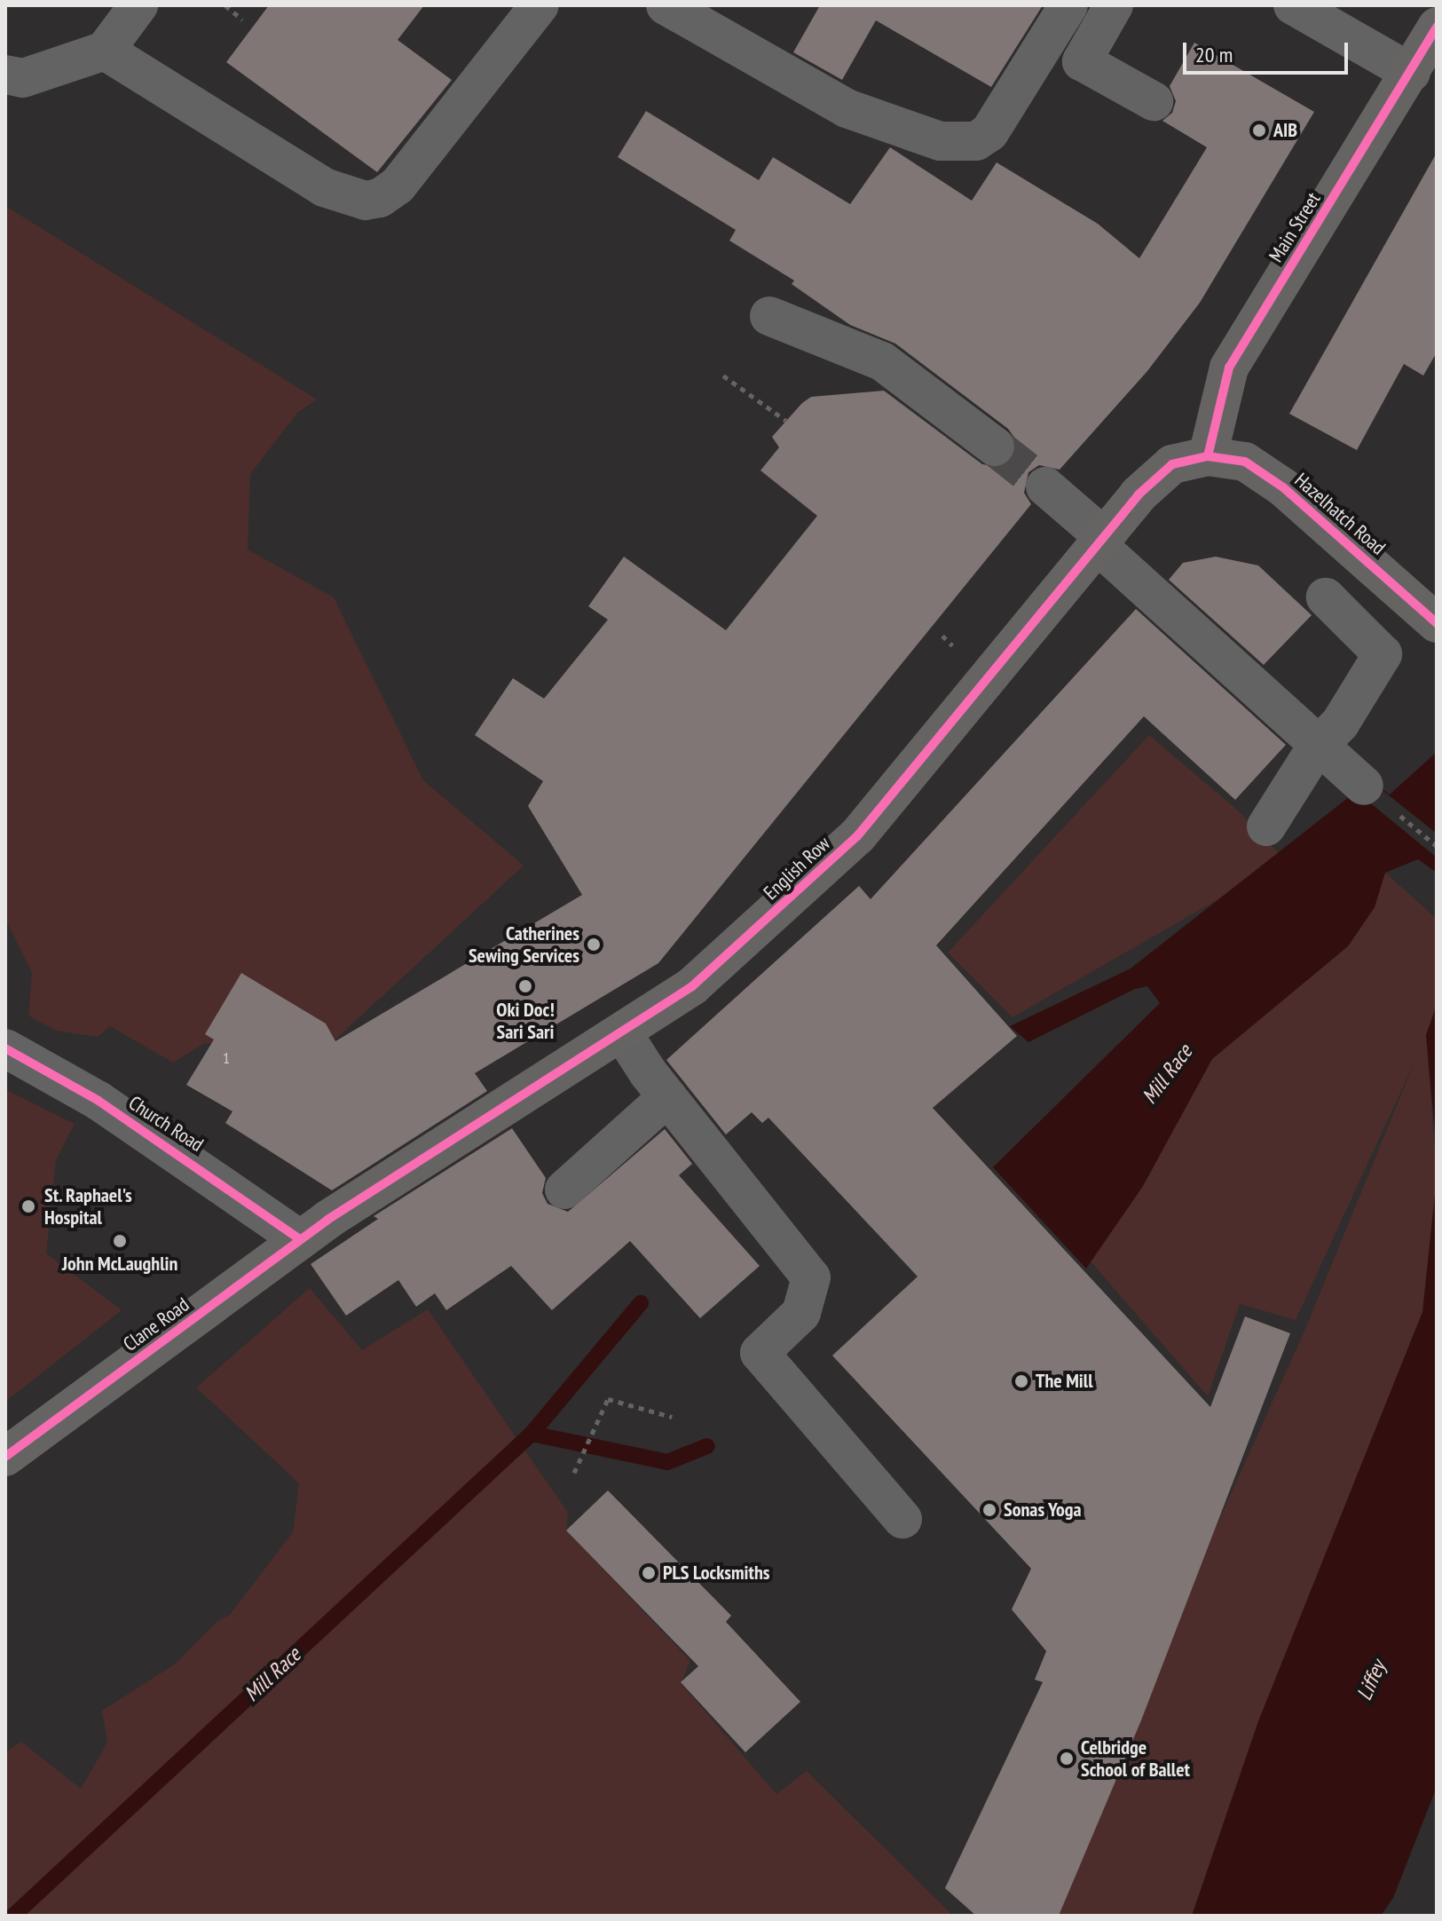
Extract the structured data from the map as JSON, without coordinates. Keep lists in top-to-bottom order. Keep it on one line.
{"streets":{"main road":["Main Street","Hazelhatch Road","English Row","Clane Road"],"street":["Church Road"]},"crossings":[["Main Street","Hazelhatch Road"],["Main Street","English Row"],["Hazelhatch Road","English Row"],["English Row","Church Road"],["English Row","Clane Road"],["Church Road","Clane Road"]],"water":["Mill Race","Liffey"],"places":["AIB","Catherines Sewing Services","Oki Doc! Sari Sari","St. Raphael's Hospital","John McLaughlin","The Mill","Sonas Yoga","PLS Locksmiths","Celbridge School of Ballet"],"house_numbers":["1"],"scale_bar":"20 m"}
